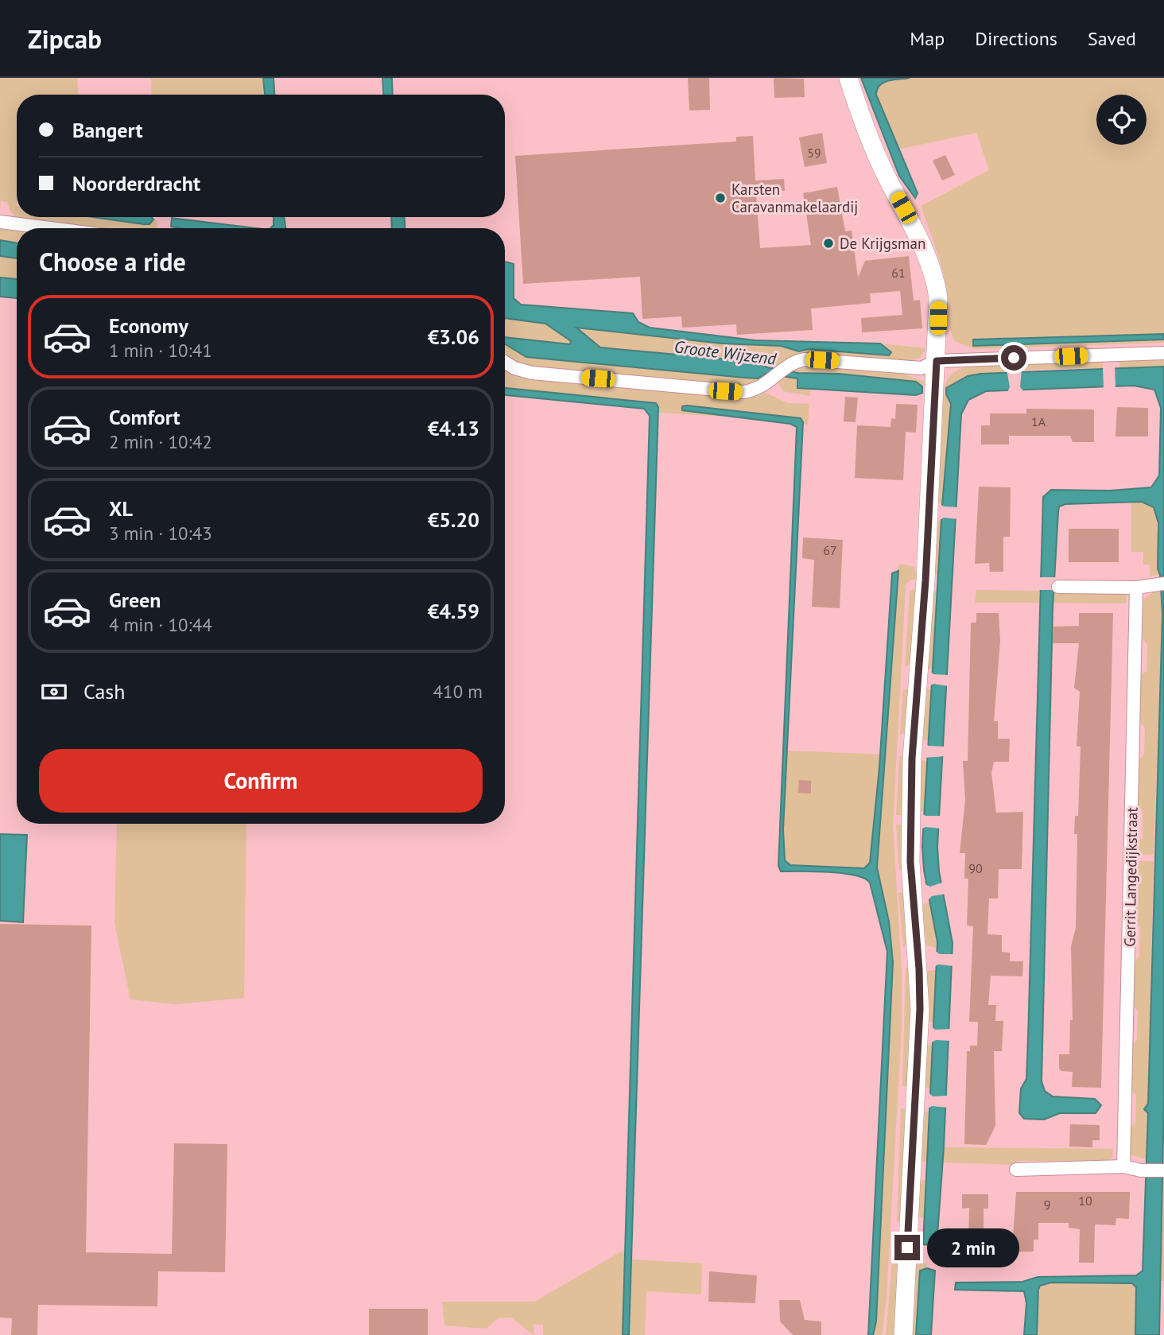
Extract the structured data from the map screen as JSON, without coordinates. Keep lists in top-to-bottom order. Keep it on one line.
{"streets":{"street":["Gerrit Langedijkstraat"]},"water":["Groote Wijzend"],"places":["Karsten Caravanmakelaardij","De Krijgsman"],"house_numbers":["59","61","1A","67","90","10","9"],"page":{"header":"Zipcab","nav":["Map","Directions","Saved"],"banner":["Bangert","Noorderdracht"],"heading":"Choose a ride","list":[{"name":"Economy","note":"1 min · 10:41","value":"€3.06"},{"name":"Comfort","note":"2 min · 10:42","value":"€4.13"},{"name":"XL","note":"3 min · 10:43","value":"€5.20"},{"name":"Green","note":"4 min · 10:44","value":"€4.59"}],"pay":["Cash","410 m"],"buttons":"Confirm","bubble":"2 min"}}
